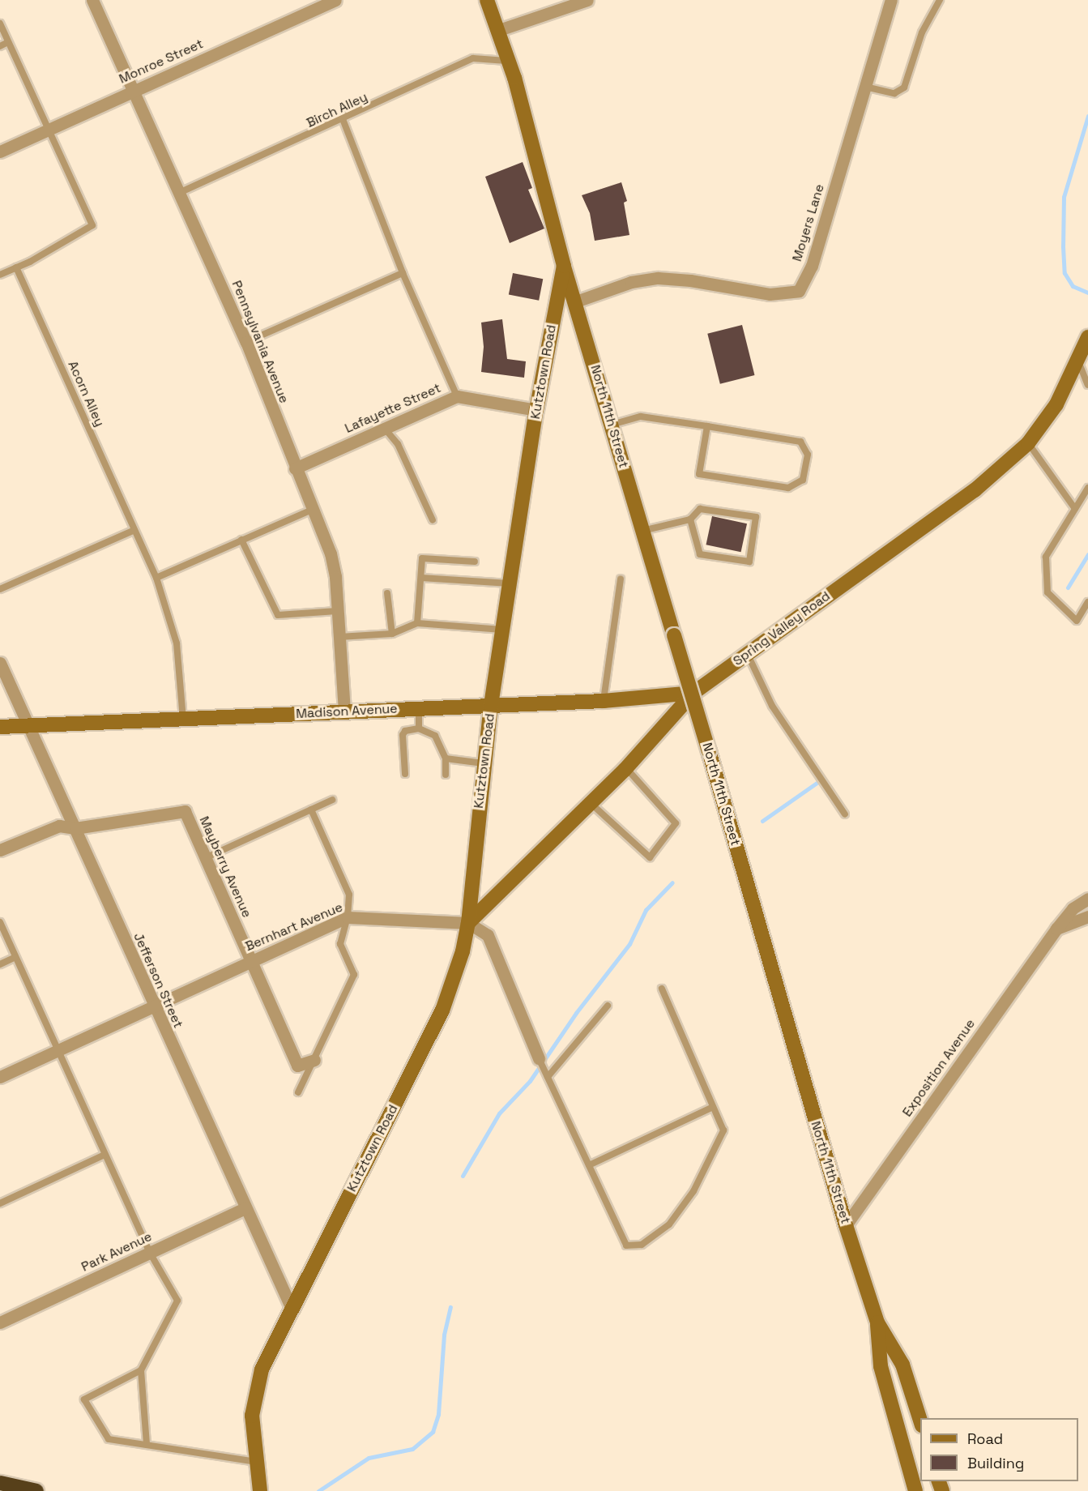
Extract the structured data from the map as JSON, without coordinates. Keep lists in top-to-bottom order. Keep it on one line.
{"streets":{"main road":["Kutztown Road","North 11th Street","Spring Valley Road","Madison Avenue"],"street":["Monroe Street","Moyers Lane","Pennsylvania Avenue","Lafayette Street","Mayberry Avenue","Bernhart Avenue","Jefferson Street","Exposition Avenue","Park Avenue"],"lane":["Birch Alley","Acorn Alley"]},"crossings":[["Monroe Street","Pennsylvania Avenue"],["Birch Alley","Pennsylvania Avenue"],["Birch Alley","Kutztown Road"],["Moyers Lane","North 11th Street"],["Pennsylvania Avenue","Lafayette Street"],["Pennsylvania Avenue","Madison Avenue"],["Kutztown Road","Lafayette Street"],["Kutztown Road","North 11th Street"],["Kutztown Road","Spring Valley Road"],["Kutztown Road","Madison Avenue"],["Kutztown Road","Bernhart Avenue"],["Kutztown Road","Jefferson Street"],["Acorn Alley","Madison Avenue"],["North 11th Street","Exposition Avenue"],["Spring Valley Road","Madison Avenue"],["Spring Valley Road","Bernhart Avenue"],["Madison Avenue","Jefferson Street"],["Mayberry Avenue","Bernhart Avenue"],["Mayberry Avenue","Jefferson Street"],["Bernhart Avenue","Jefferson Street"],["Jefferson Street","Park Avenue"]],"legend":["Road","Building"]}
